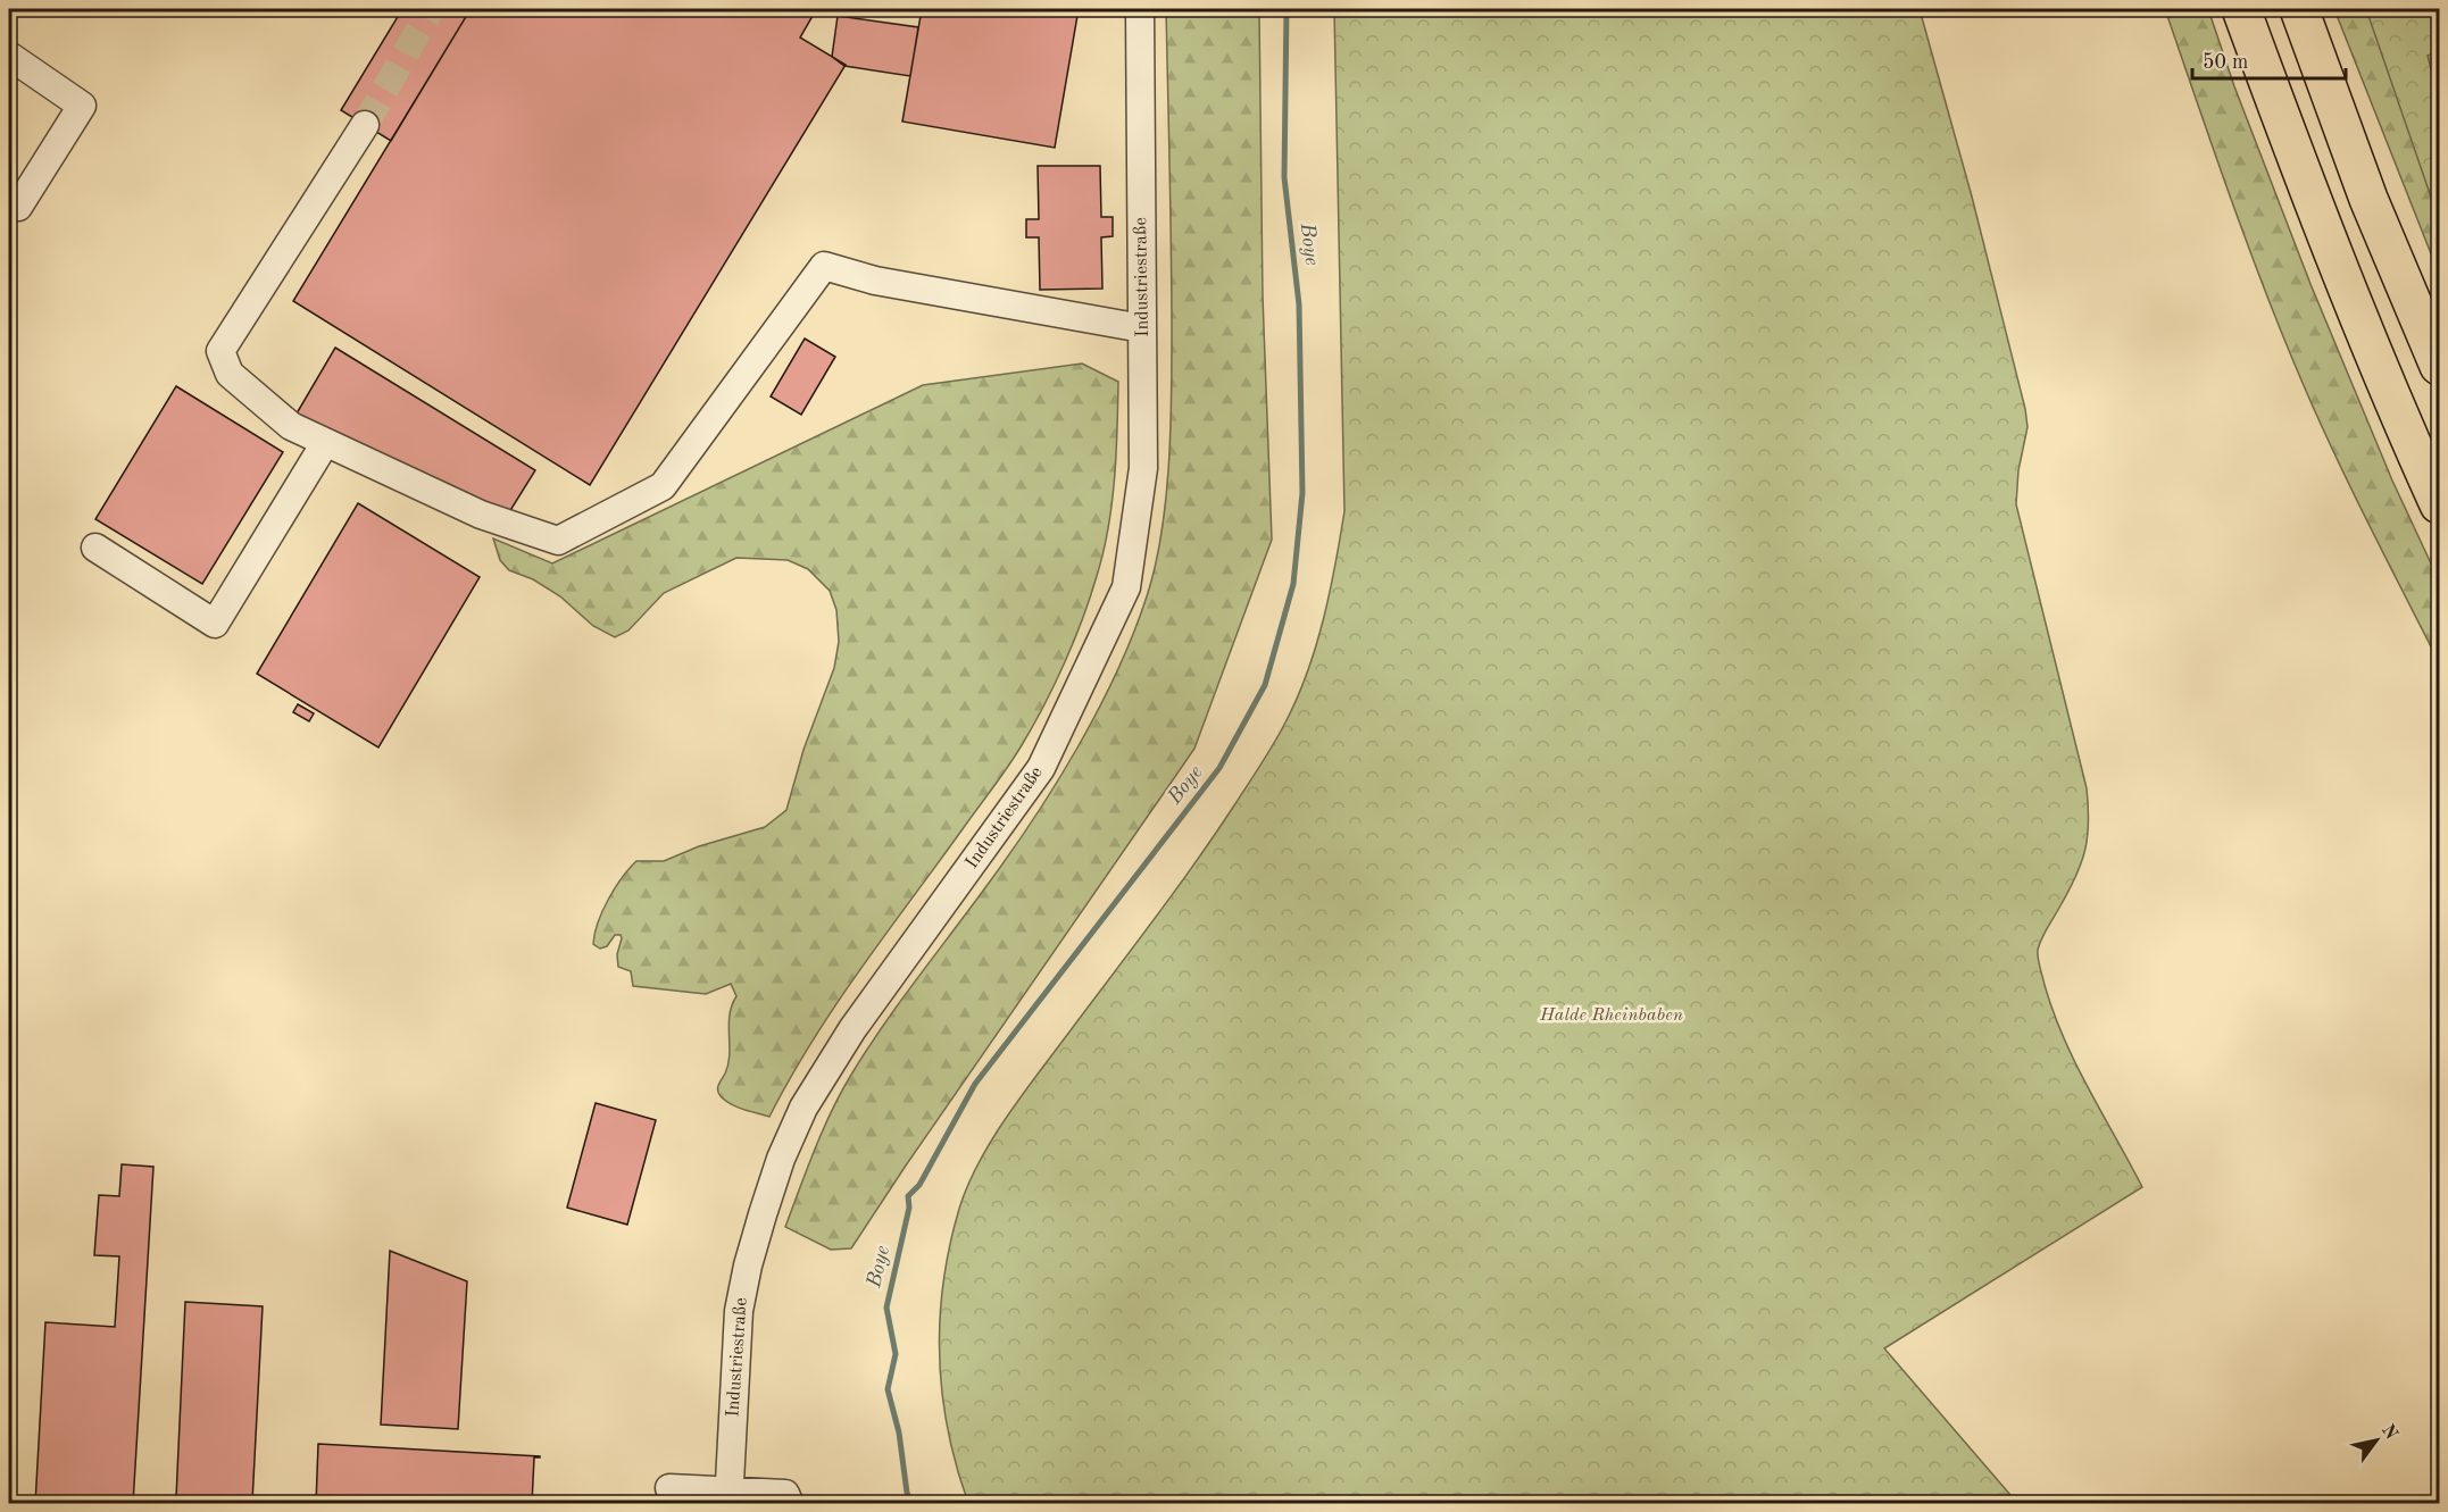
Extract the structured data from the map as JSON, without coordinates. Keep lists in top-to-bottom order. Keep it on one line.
{"streets":{"street":["Industriestraße"]},"water":["Boye"],"parks":["Halde Rheinbaben"],"scale_bar":"50 m","north":"top right"}
